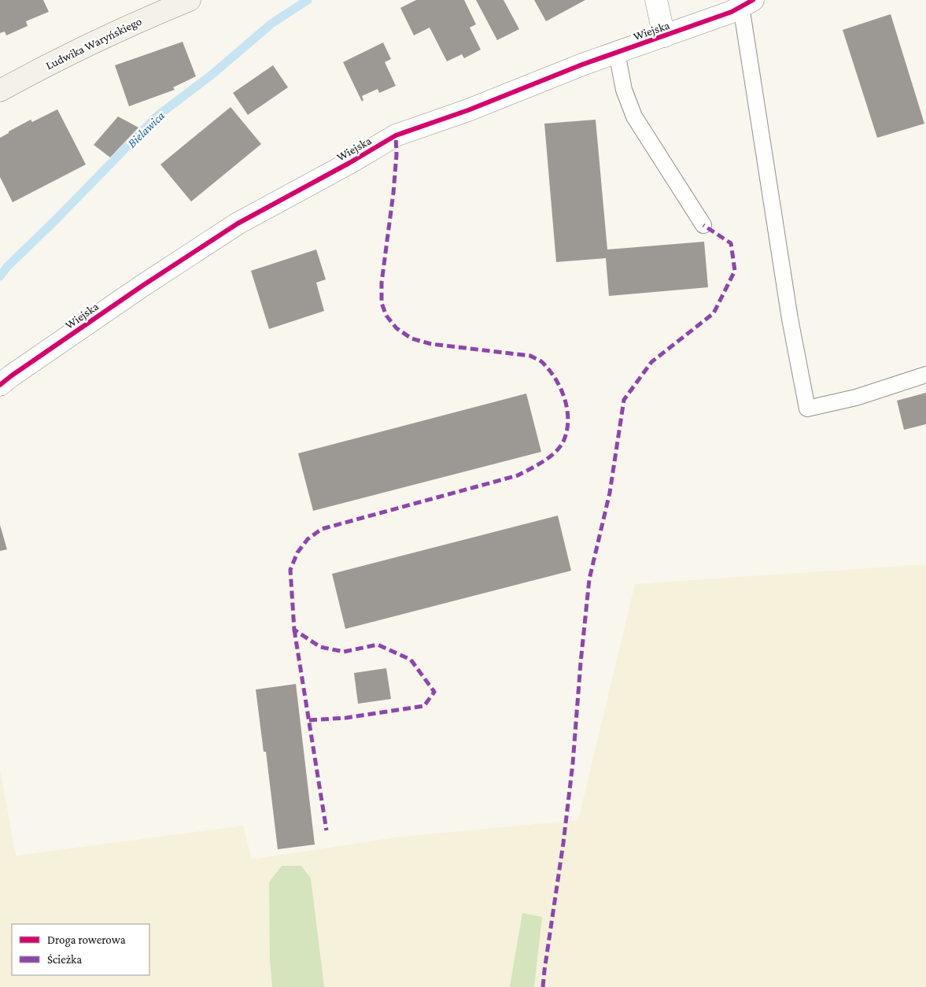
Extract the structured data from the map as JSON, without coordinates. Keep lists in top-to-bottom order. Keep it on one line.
{"streets":{"main road":["Ludwika Waryńskiego"],"street":["Wiejska"]},"water":["Bielawica"],"legend":["Droga rowerowa","Ścieżka"]}
